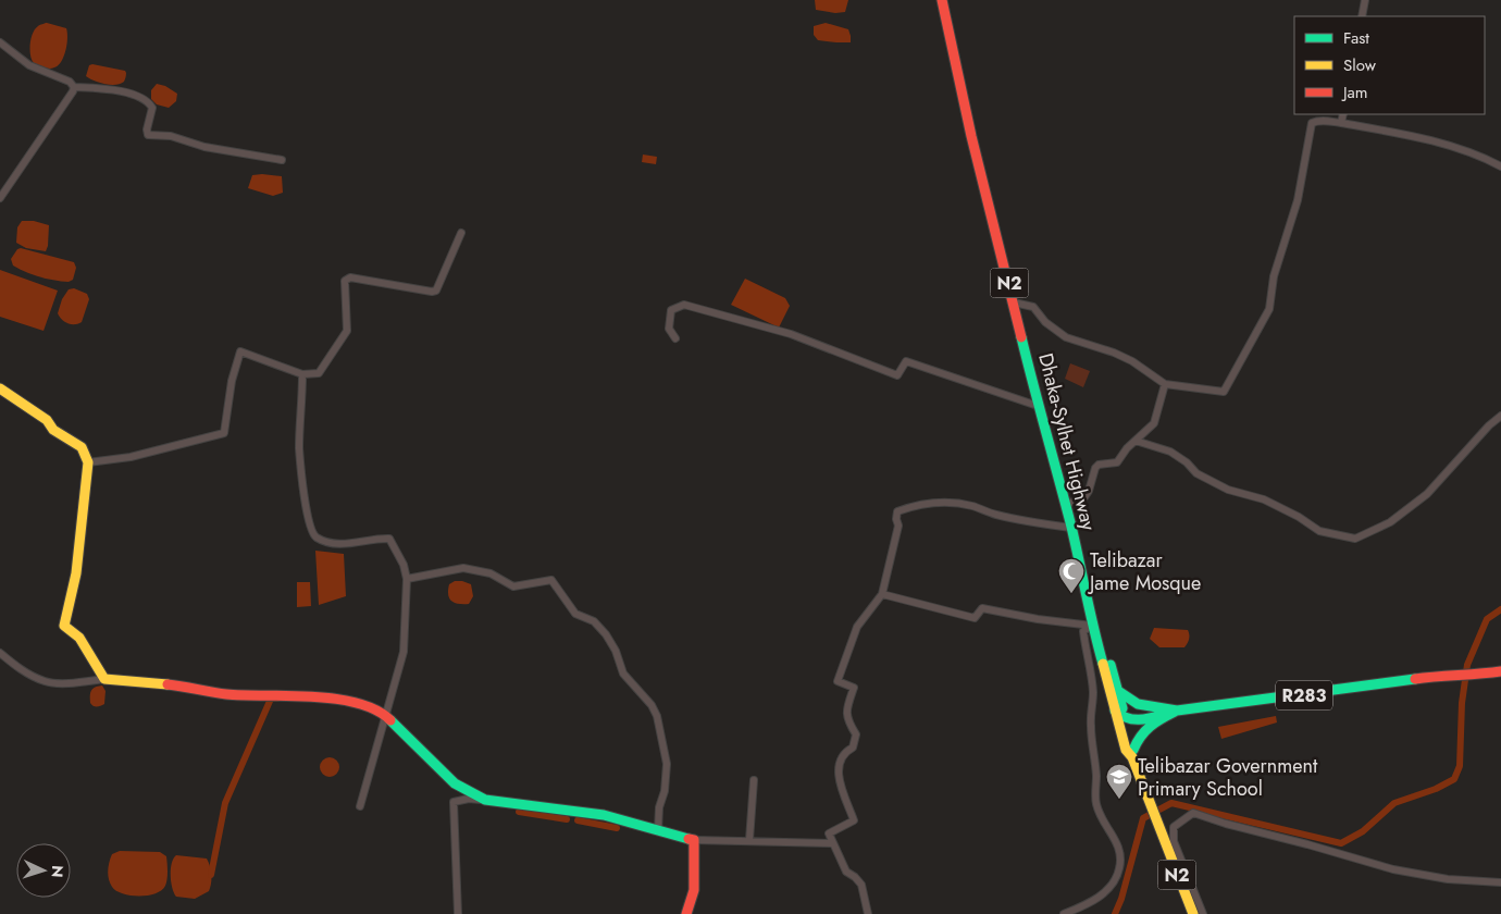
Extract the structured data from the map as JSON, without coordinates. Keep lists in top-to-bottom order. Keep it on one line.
{"streets":{"main road":["N2","Dhaka-Sylhet Highway","R283"]},"crossings":[["N2","R283"],["Dhaka-Sylhet Highway","R283"]],"places":{"mosque":["Telibazar Jame Mosque"],"school or university":["Telibazar Government Primary School"]},"legend":["Fast","Slow","Jam"],"north":"right"}
